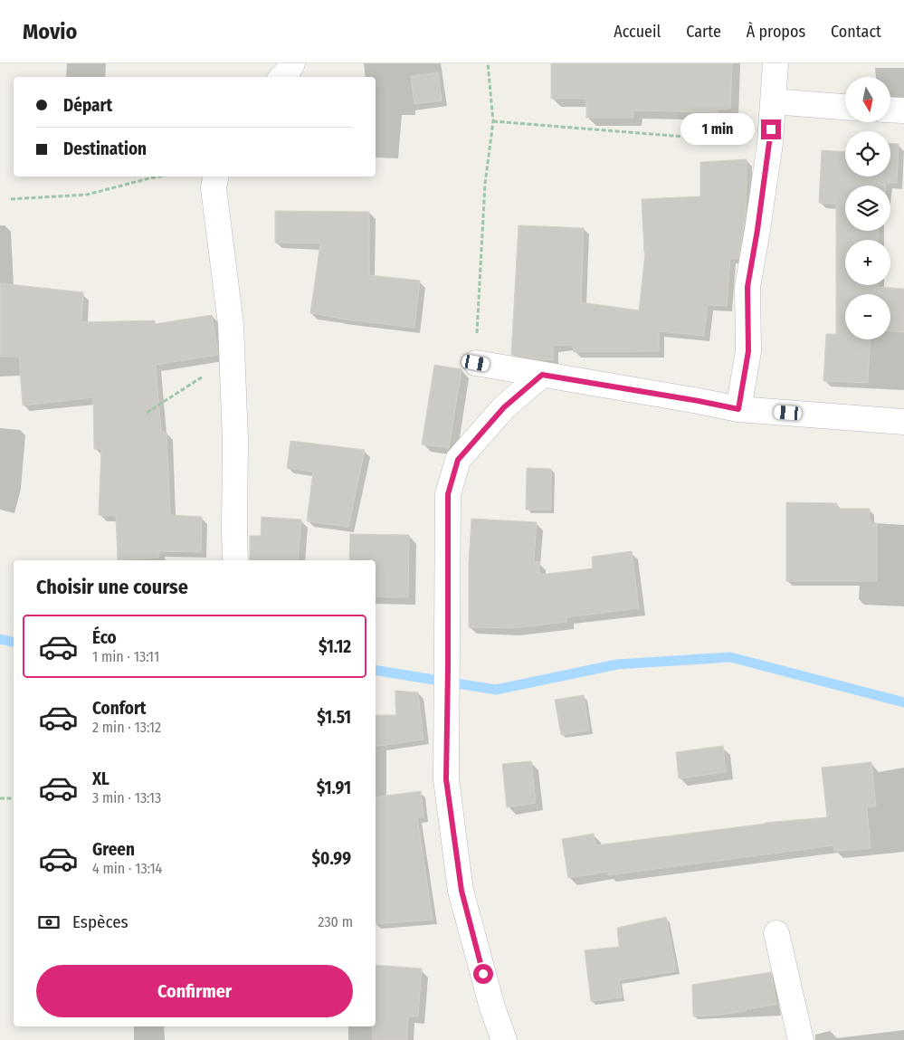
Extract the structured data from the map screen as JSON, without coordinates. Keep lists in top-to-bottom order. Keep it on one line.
{"north":"bottom","page":{"header":"Movio","nav":["Accueil","Carte","À propos","Contact"],"map_buttons":["+","−"],"banner":["Départ","Destination"],"bubble":"1 min","heading":"Choisir une course","list":[{"name":"Éco","note":"1 min · 13:11","value":"$1.12"},{"name":"Confort","note":"2 min · 13:12","value":"$1.51"},{"name":"XL","note":"3 min · 13:13","value":"$1.91"},{"name":"Green","note":"4 min · 13:14","value":"$0.99"}],"pay":["Espèces","230 m"],"buttons":"Confirmer"}}
